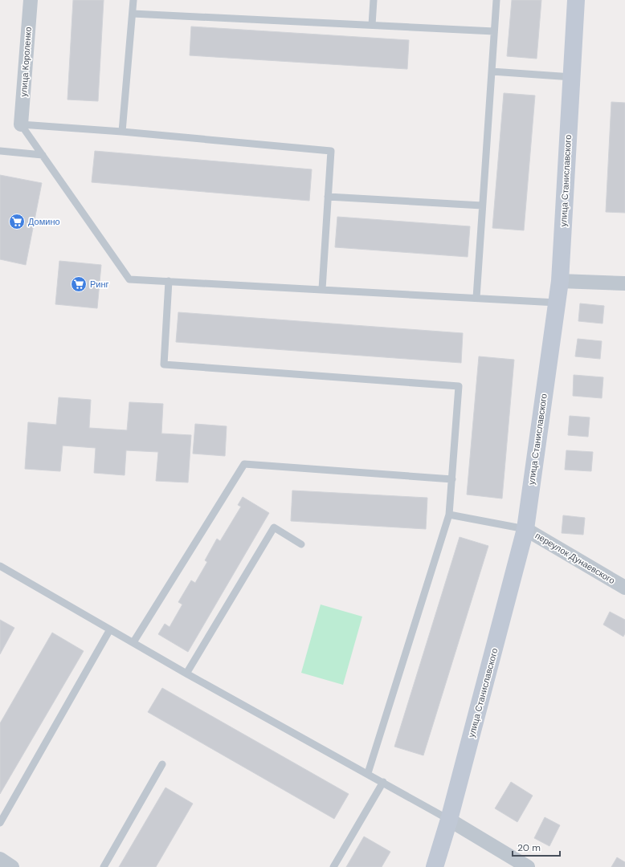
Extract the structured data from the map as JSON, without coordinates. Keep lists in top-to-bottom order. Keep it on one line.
{"streets":{"main road":["улица Станиславского"],"street":["улица Короленко","переулок Дунаевского"]},"crossings":[["улица Станиславского","переулок Дунаевского"]],"places":{"supermarket":["Домино","Ринг"]},"scale_bar":"20 m"}
